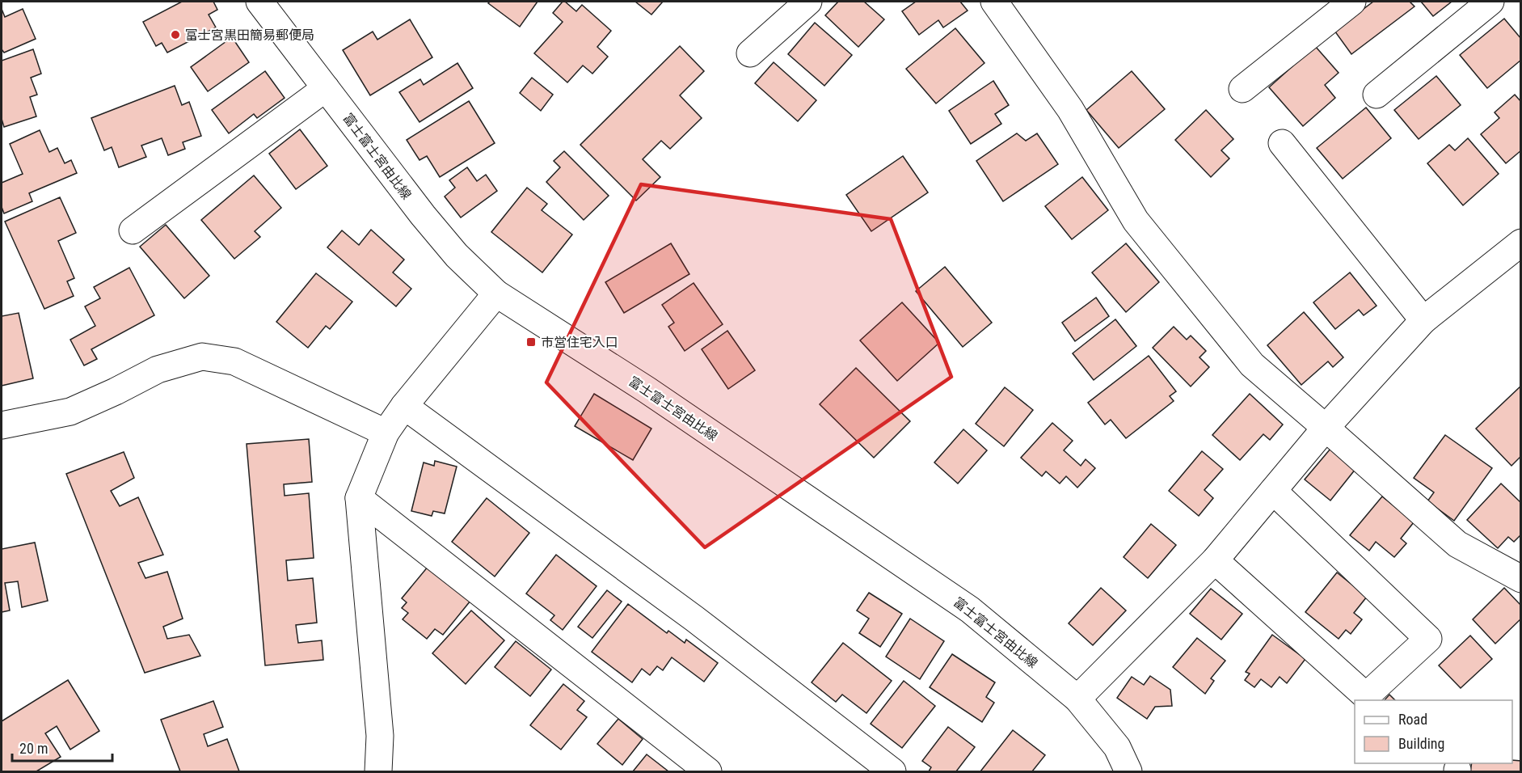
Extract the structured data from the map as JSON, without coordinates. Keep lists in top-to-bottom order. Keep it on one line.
{"streets":{"street":["富士富士宮由比線"]},"places":{"other":["富士宮黒田簡易郵便局"],"transit":["市営住宅入口"]},"legend":["Road","Building"],"scale_bar":"20 m"}
